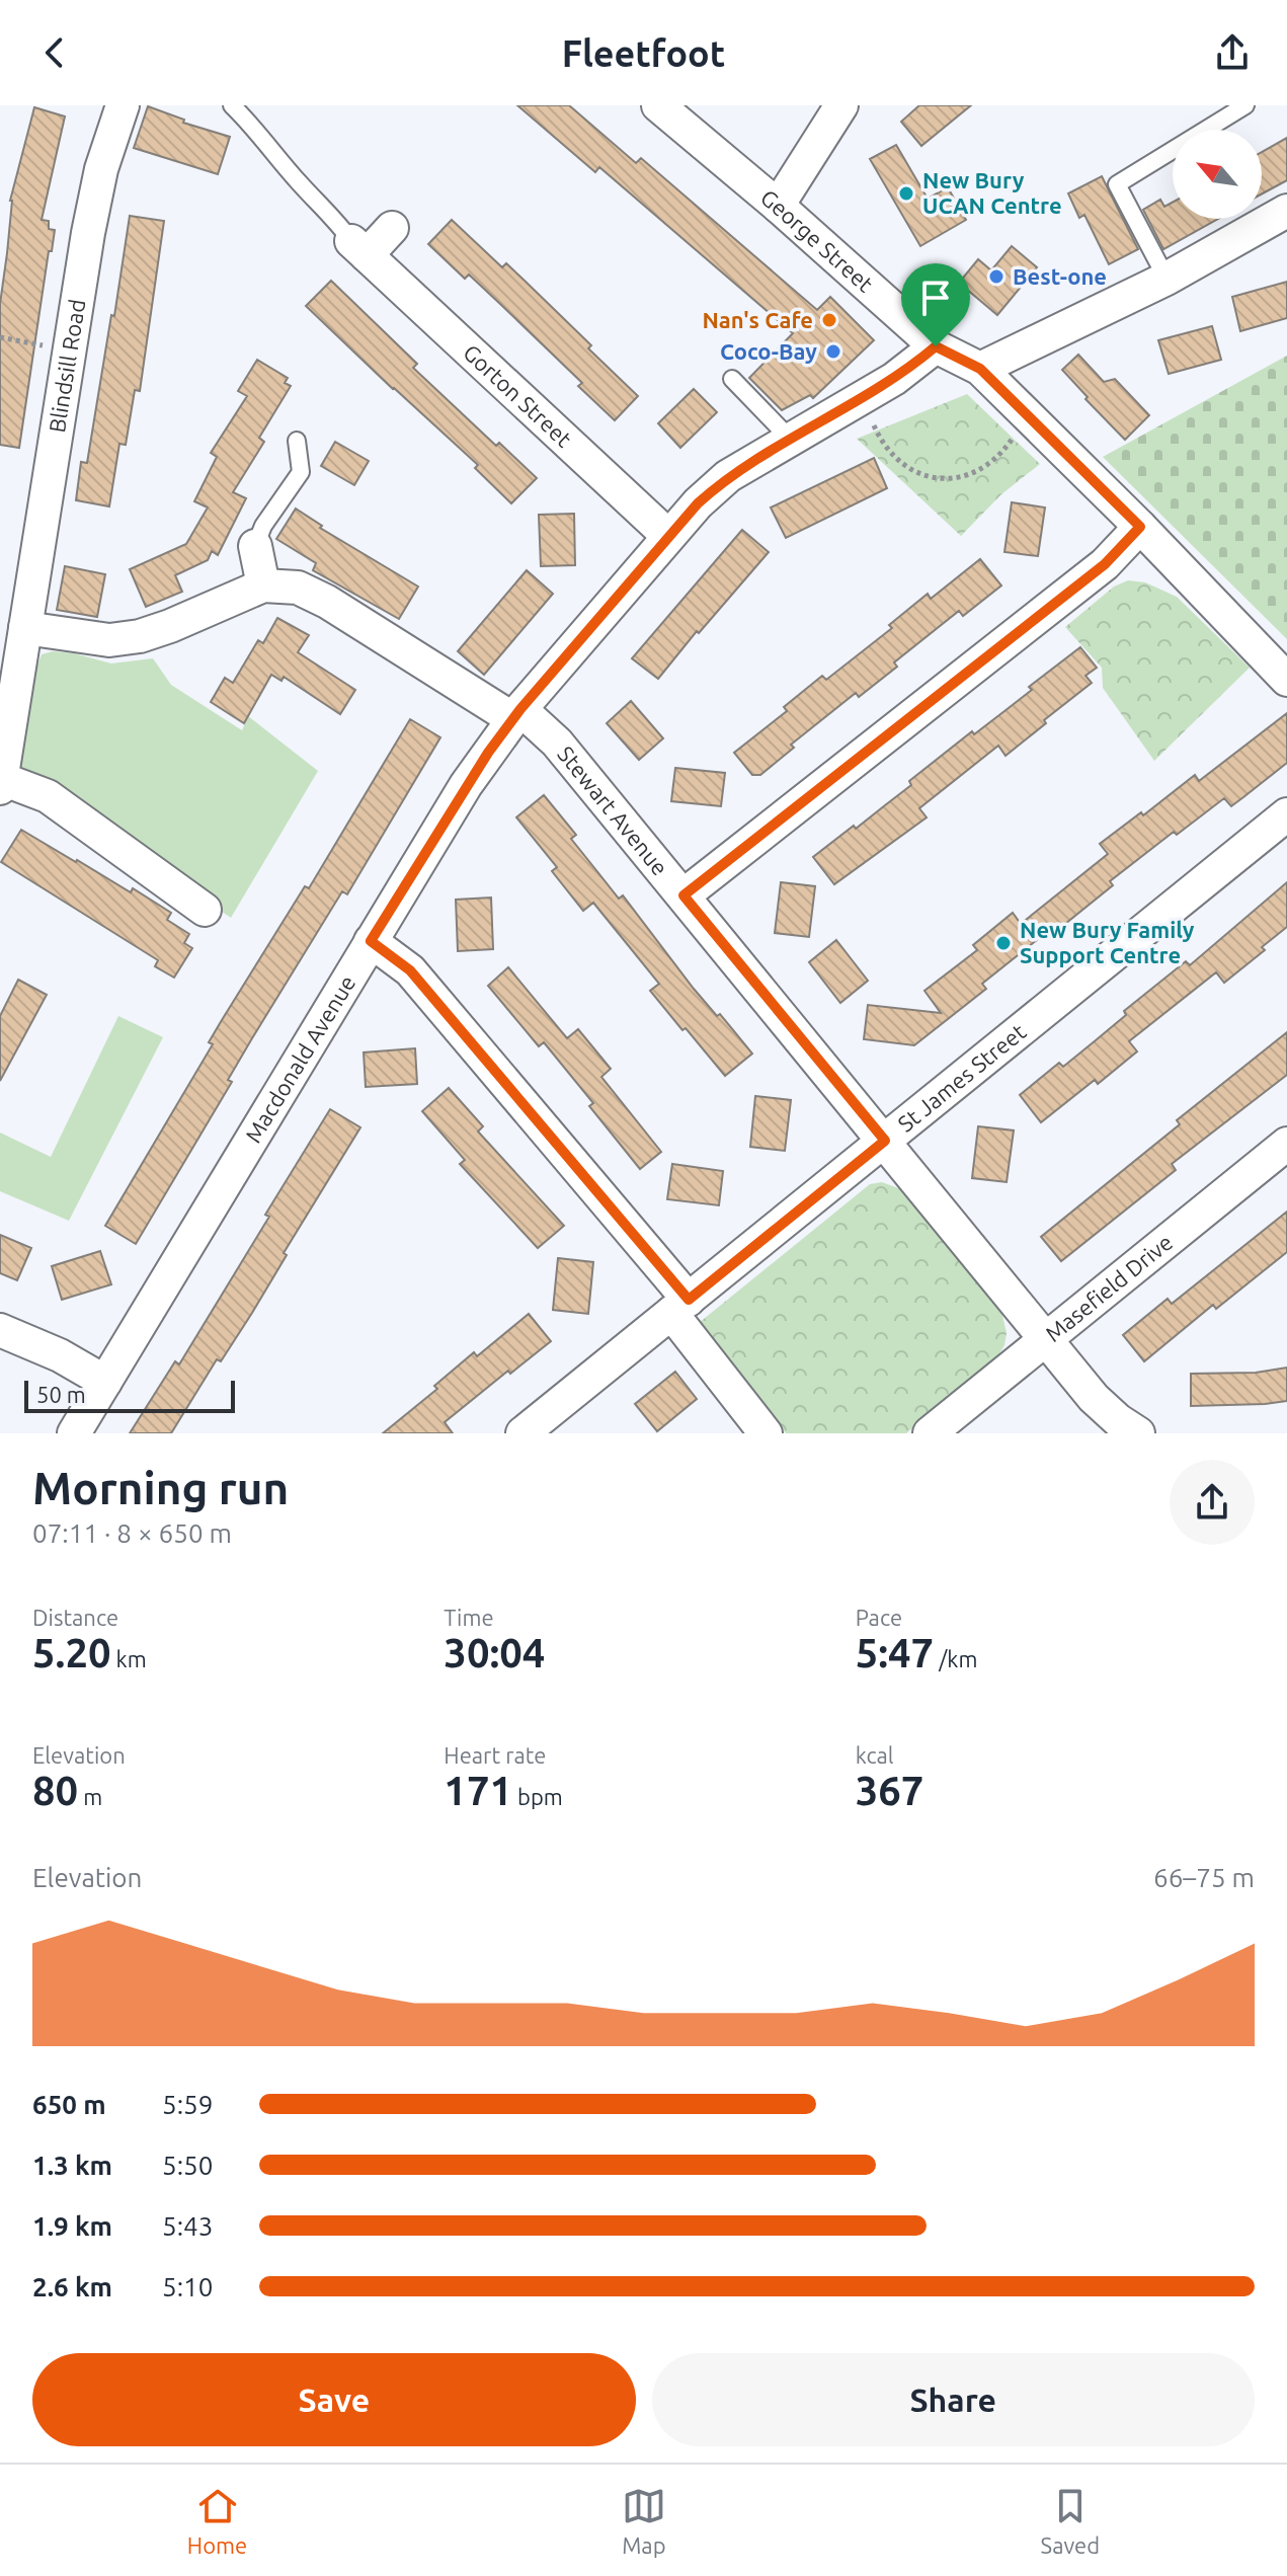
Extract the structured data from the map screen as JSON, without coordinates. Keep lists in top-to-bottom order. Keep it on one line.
{"streets":{"street":["George Street","Blindsill Road","Gorton Street","Stewart Avenue","Macdonald Avenue","St James Street","Masefield Drive"]},"crossings":[["George Street","Macdonald Avenue"],["Gorton Street","Macdonald Avenue"],["Stewart Avenue","Macdonald Avenue"],["Stewart Avenue","St James Street"],["Stewart Avenue","Masefield Drive"]],"places":["New Bury UCAN Centre","Best-one","Nan's Cafe","Coco-Bay","New Bury Family Support Centre"],"scale_bar":"50 m","north":"top left","page":{"header":"Fleetfoot","scale":"50 m","heading":["Morning run","07:11 · 8 × 650 m"],"stats":[["Distance","5.20 km"],["Time","30:04"],["Pace","5:47 /km"],["Elevation","80 m"],["Heart rate","171 bpm"],["kcal","367"]],"chart":["Elevation","66–75 m"],"list":[{"name":"650 m","note":"5:59"},{"name":"1.3 km","note":"5:50"},{"name":"1.9 km","note":"5:43"},{"name":"2.6 km","note":"5:10"}],"buttons":["Save","Share"],"tabs":["Home","Map","Saved"]}}
